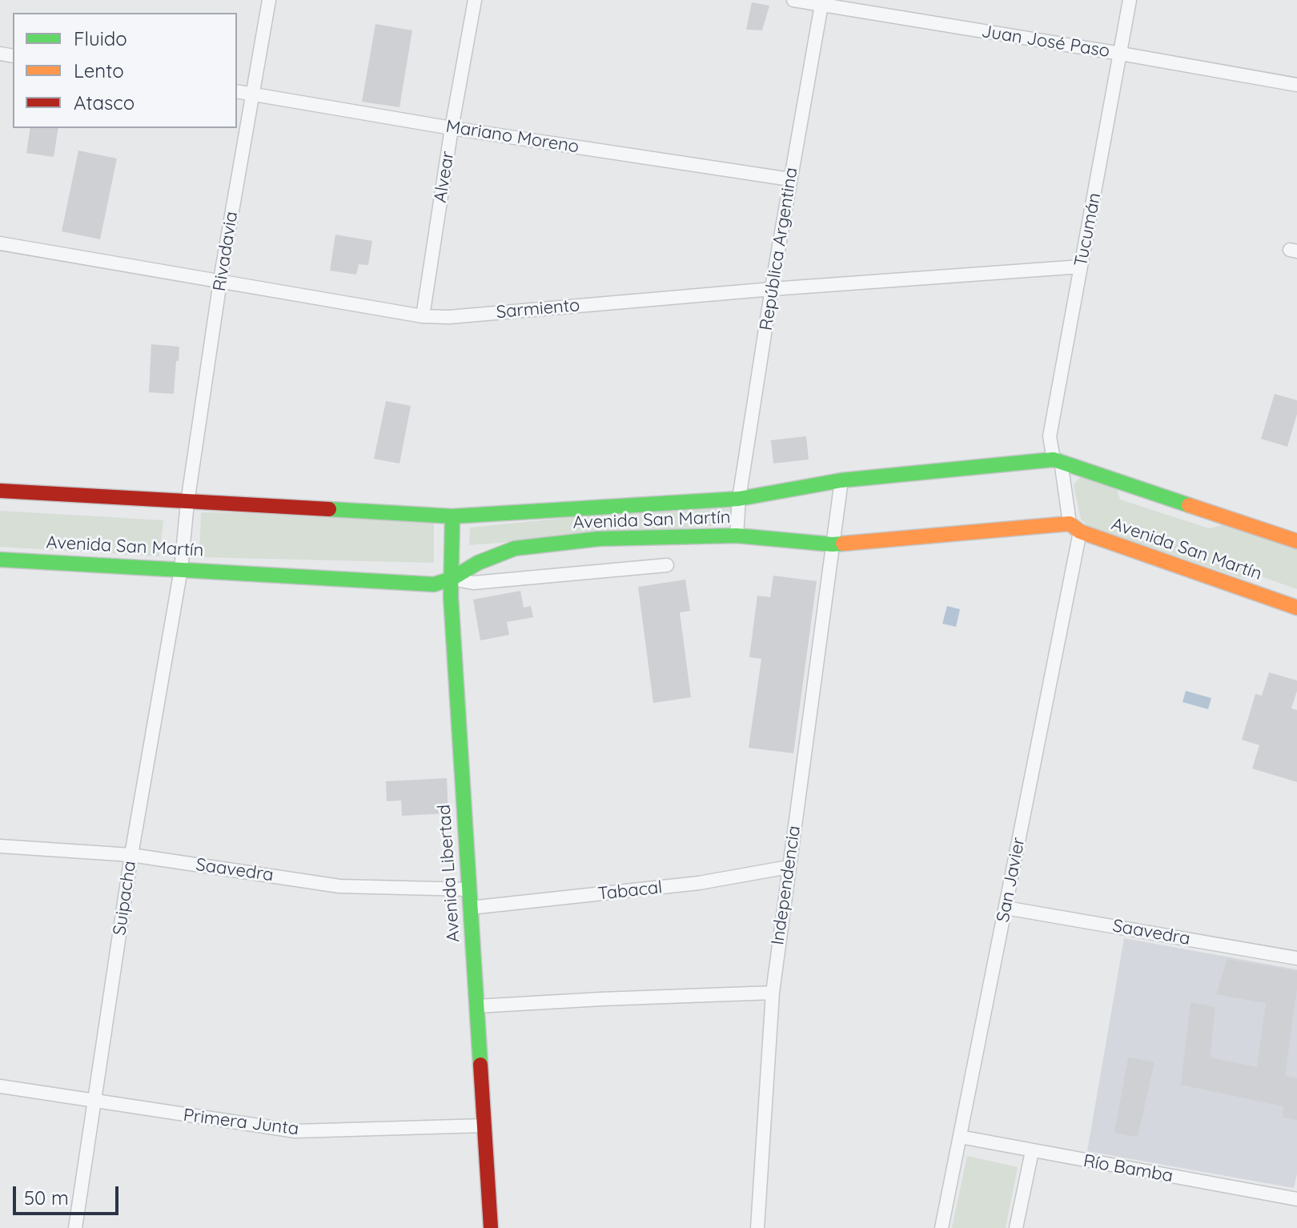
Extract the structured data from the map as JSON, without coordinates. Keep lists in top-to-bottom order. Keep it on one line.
{"streets":{"main road":["Avenida San Martín","Avenida Libertad"],"street":["Juan José Paso","Mariano Moreno","Alvear","Tucumán","República Argentina","Rivadavia","Sarmiento","Saavedra","San Javier","Independencia","Tabacal","Suipacha","Primera Junta","Río Bamba"]},"crossings":[["Juan José Paso","Tucumán"],["Juan José Paso","República Argentina"],["Mariano Moreno","Alvear"],["Mariano Moreno","República Argentina"],["Mariano Moreno","Rivadavia"],["Alvear","Sarmiento"],["Tucumán","Sarmiento"],["Tucumán","Avenida San Martín"],["Tucumán","San Javier"],["República Argentina","Sarmiento"],["República Argentina","Avenida San Martín"],["Rivadavia","Sarmiento"],["Rivadavia","Avenida San Martín"],["Rivadavia","Suipacha"],["Avenida San Martín","Avenida Libertad"],["Avenida San Martín","San Javier"],["Avenida San Martín","Independencia"],["Avenida San Martín","Suipacha"],["Saavedra","Avenida Libertad"],["Saavedra","San Javier"],["Saavedra","Suipacha"],["Avenida Libertad","Tabacal"],["Avenida Libertad","Primera Junta"],["San Javier","Río Bamba"],["Independencia","Tabacal"],["Suipacha","Primera Junta"]],"legend":["Fluido","Lento","Atasco"],"scale_bar":"50 m"}
